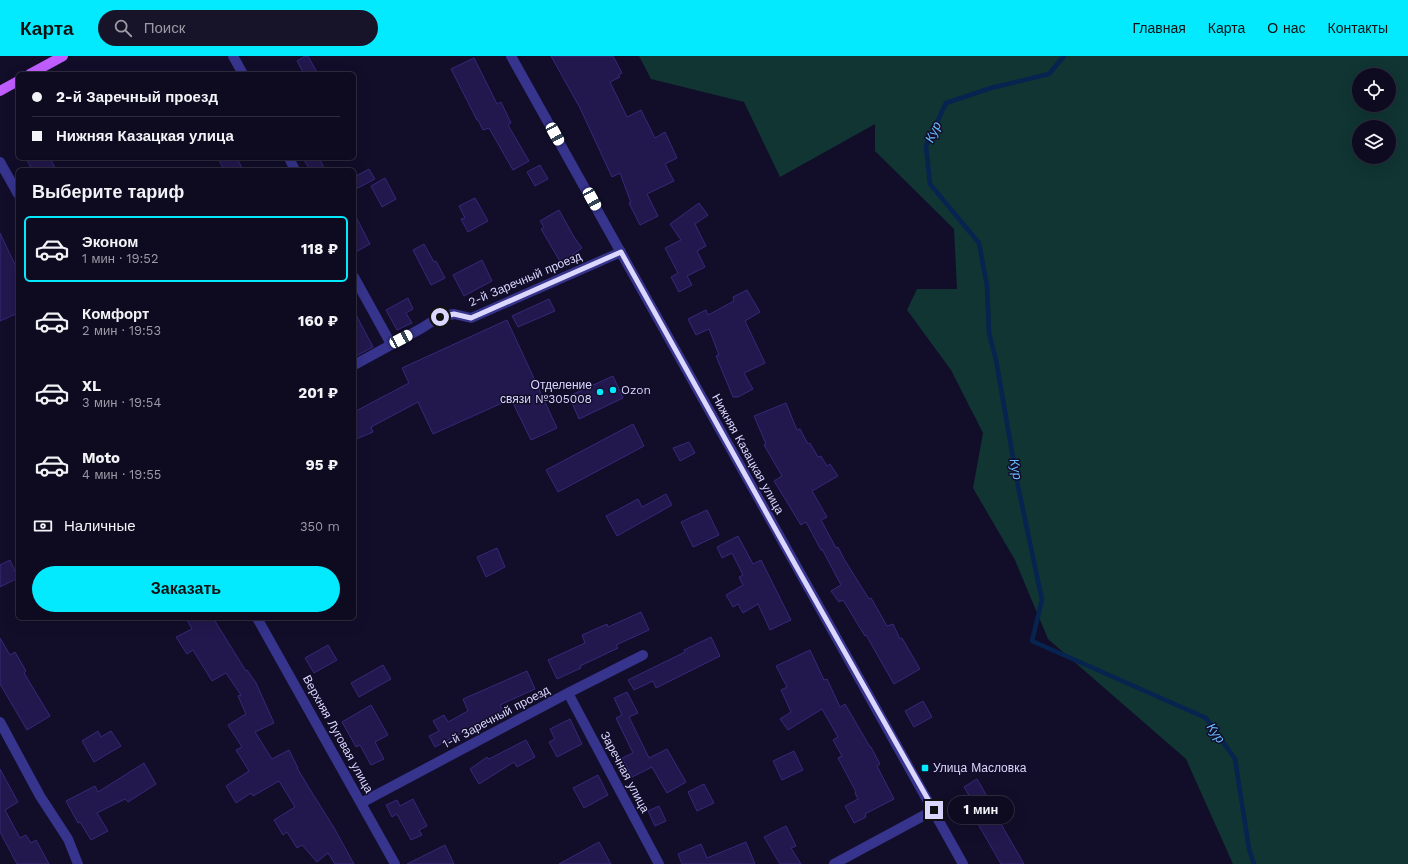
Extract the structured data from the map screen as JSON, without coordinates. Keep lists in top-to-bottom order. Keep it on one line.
{"streets":{"street":["2-й Заречный проезд","Нижняя Казацкая улица","1-й Заречный проезд","Верхняя Луговая улица","Заречная улица"]},"crossings":[["2-й Заречный проезд","Нижняя Казацкая улица"],["1-й Заречный проезд","Верхняя Луговая улица"],["1-й Заречный проезд","Заречная улица"]],"water":["Кур"],"places":{"other":["Ozon","Отделение связи №305008"],"transit":["Улица Масловка"]},"page":{"header":"Карта","search":"Поиск","nav":["Главная","Карта","О нас","Контакты"],"banner":["2-й Заречный проезд","Нижняя Казацкая улица"],"heading":"Выберите тариф","list":[{"name":"Эконом","note":"1 мин · 19:52","value":"118 ₽"},{"name":"Комфорт","note":"2 мин · 19:53","value":"160 ₽"},{"name":"XL","note":"3 мин · 19:54","value":"201 ₽"},{"name":"Moto","note":"4 мин · 19:55","value":"95 ₽"}],"pay":["Наличные","350 m"],"buttons":"Заказать","bubble":"1 мин"}}
